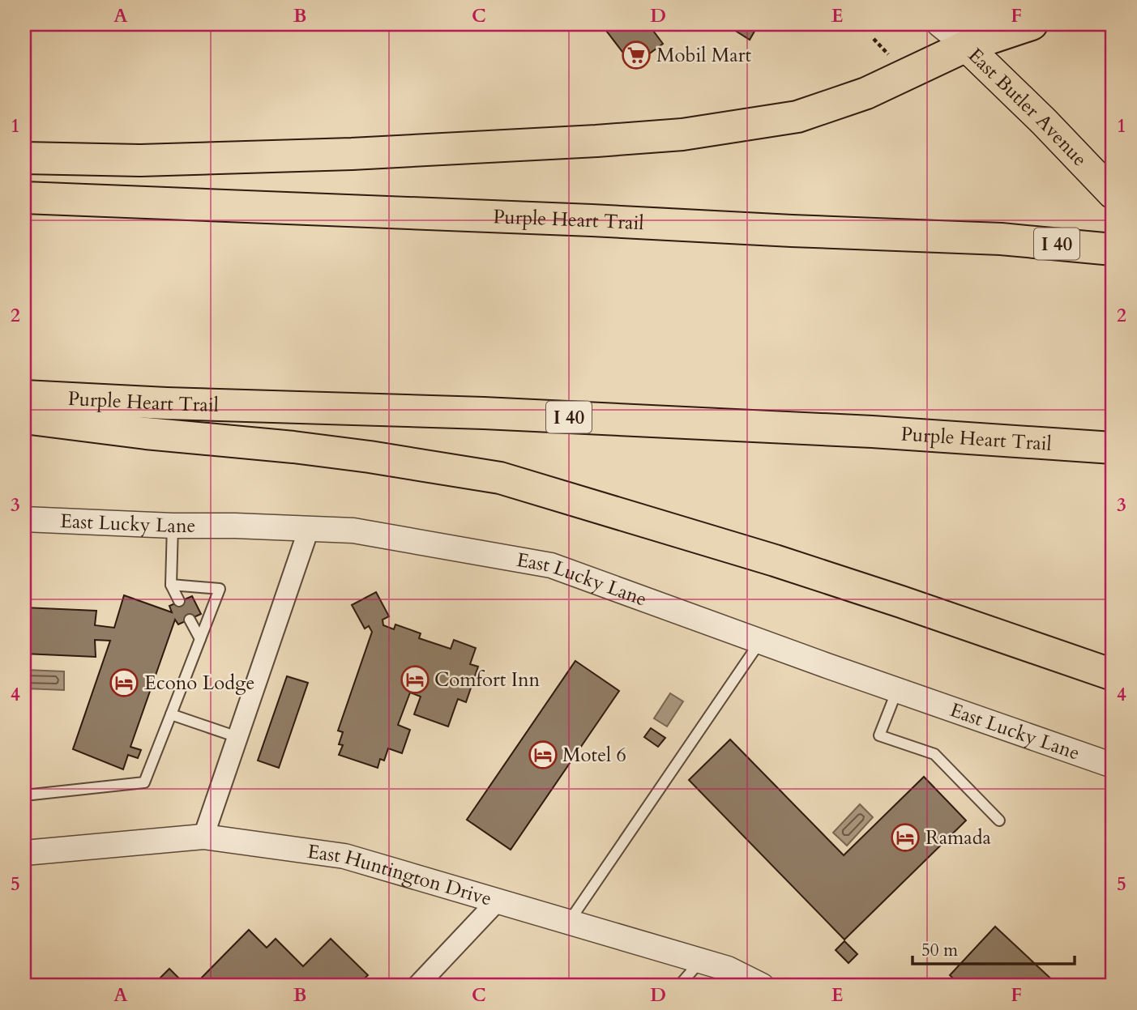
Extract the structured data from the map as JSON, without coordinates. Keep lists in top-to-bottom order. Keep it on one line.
{"streets":{"highway":["Purple Heart Trail","I 40"],"main road":["East Butler Avenue"],"street":["East Lucky Lane","East Huntington Drive"]},"places":{"supermarket":["Mobil Mart"],"hotel":["Comfort Inn","Econo Lodge","Motel 6","Ramada"]},"scale_bar":"50 m","grid":{"columns":["A","B","C","D","E","F"],"rows":["1","2","3","4","5"]}}
